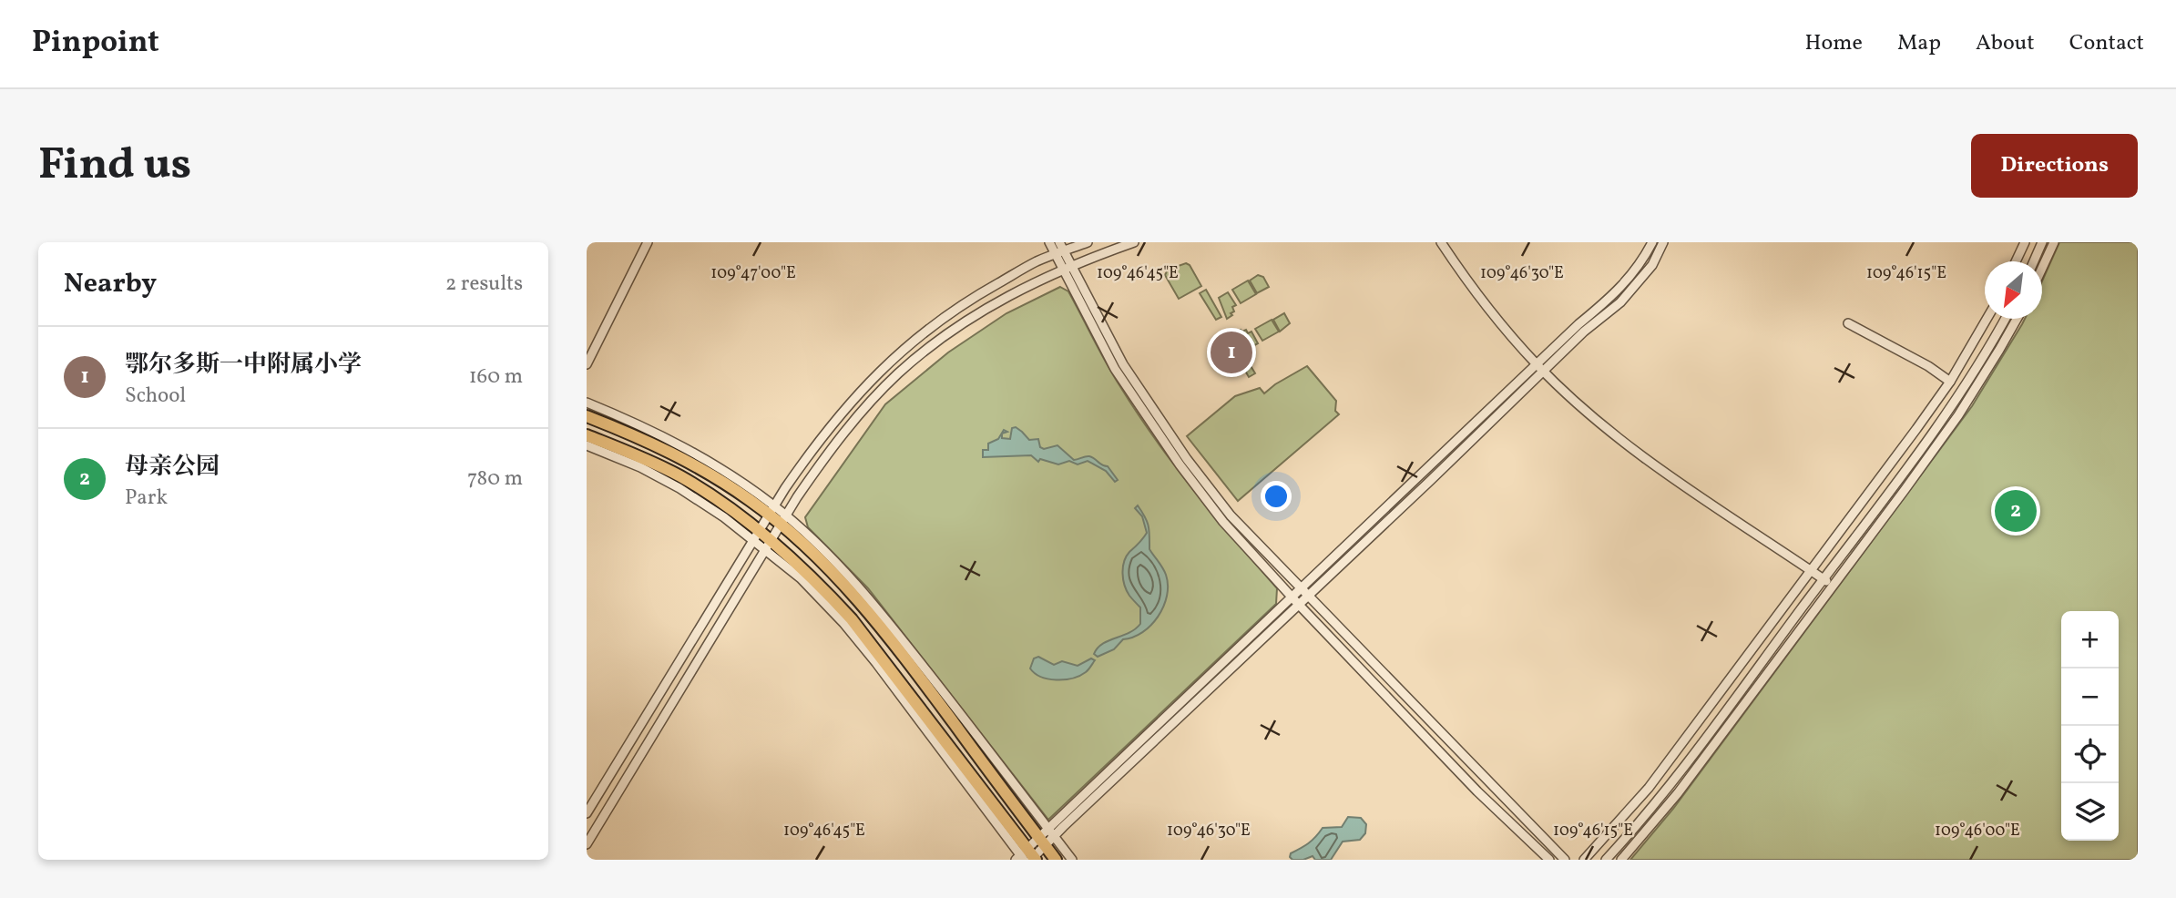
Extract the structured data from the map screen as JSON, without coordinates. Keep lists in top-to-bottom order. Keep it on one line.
{"north":"bottom left","page":{"header":"Pinpoint","nav":["Home","Map","About","Contact"],"buttons":"Directions","title":"Find us","heading":["Nearby","2 results"],"list":[{"mark":"1","name":"鄂尔多斯一中附属小学","note":"School","value":"160 m"},{"mark":"2","name":"母亲公园","note":"Park","value":"780 m"}],"pins":["1","2"],"map_buttons":["+","−"]},"coordinates":["109°47'00\"E","109°46'45\"E","109°46'30\"E","109°46'15\"E","109°46'00\"E"]}
